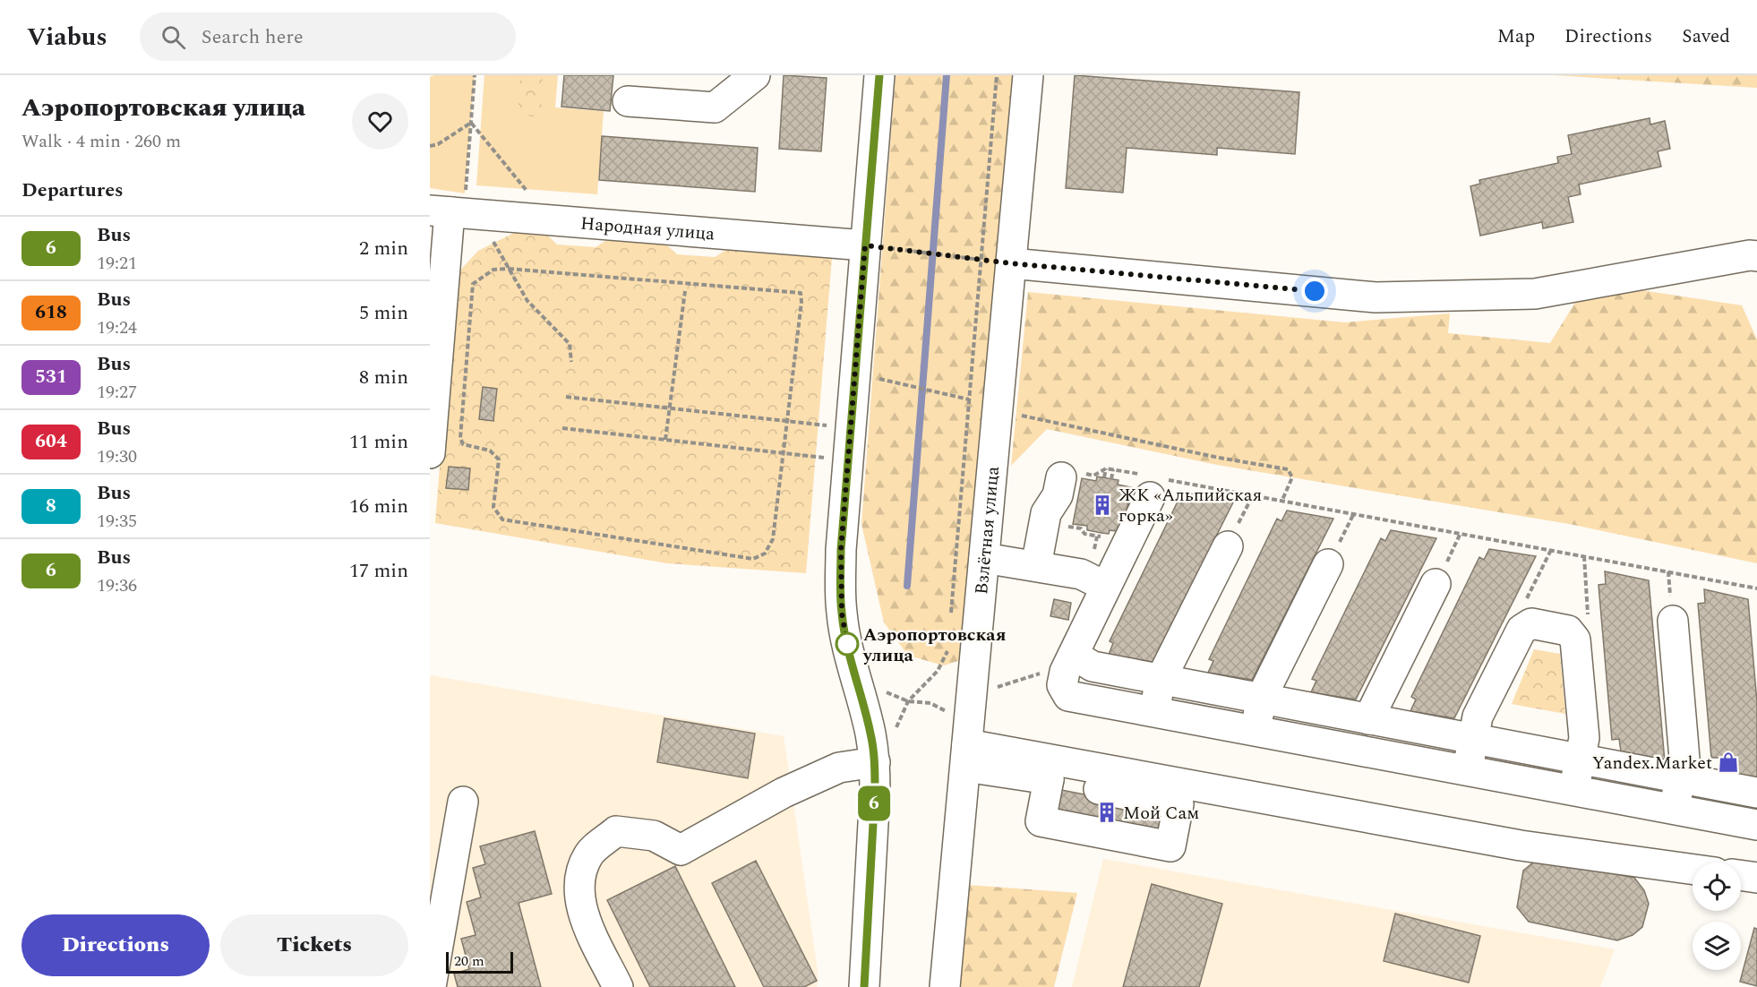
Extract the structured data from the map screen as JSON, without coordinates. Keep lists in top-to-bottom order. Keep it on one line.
{"streets":{"street":["Народная улица","Взлётная улица"]},"places":{"building":["ЖК «Альпийская горка»","Мой Сам"],"other":["Аэропортовская улица"],"shop":["Yandex.Market"]},"lines":["bus line 6"],"scale_bar":"20 m","page":{"header":"Viabus","search":"Search here","nav":["Map","Directions","Saved"],"heading":[["Аэропортовская улица","Walk · 4 min · 260 m"],"Departures"],"on_map":"6","list":[{"mark":"6","name":"Bus","note":"19:21","value":"2 min"},{"mark":"618","name":"Bus","note":"19:24","value":"5 min"},{"mark":"531","name":"Bus","note":"19:27","value":"8 min"},{"mark":"604","name":"Bus","note":"19:30","value":"11 min"},{"mark":"8","name":"Bus","note":"19:35","value":"16 min"},{"mark":"6","name":"Bus","note":"19:36","value":"17 min"}],"buttons":["Directions","Tickets"],"scale":"20 m"}}
